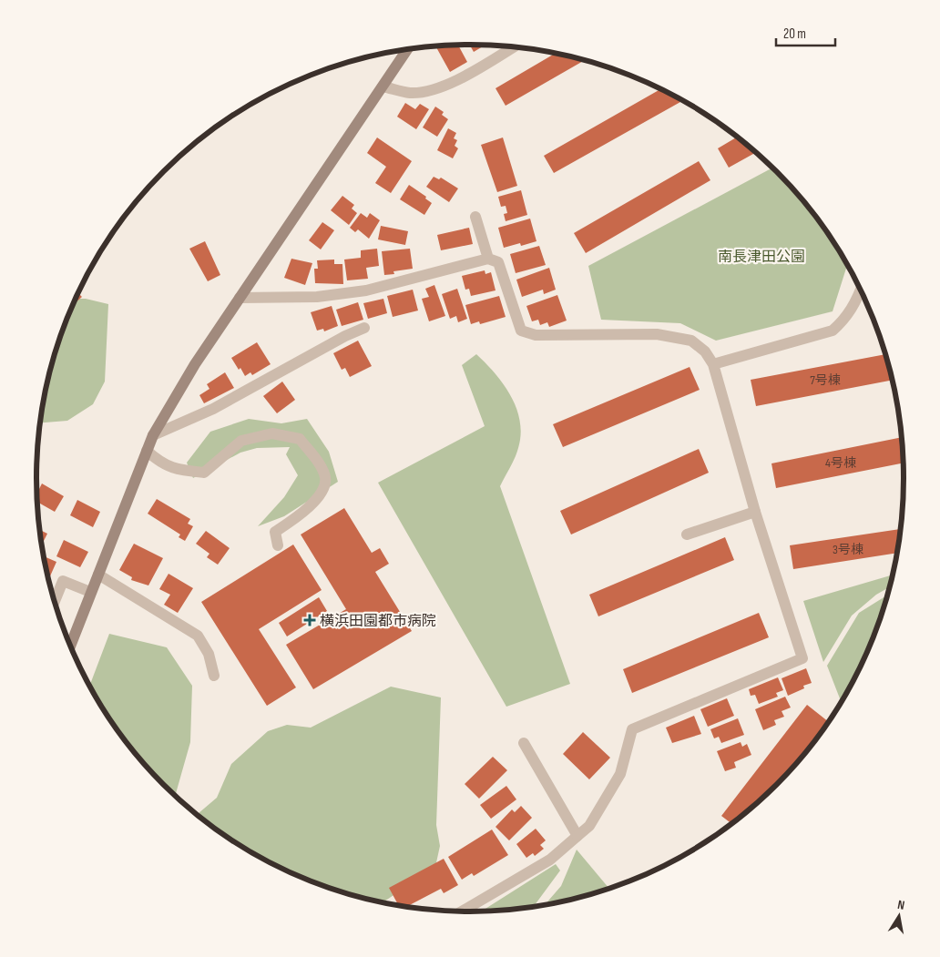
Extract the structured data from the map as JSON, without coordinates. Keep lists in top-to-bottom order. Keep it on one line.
{"parks":["南長津田公園"],"places":{"health":["横浜田園都市病院"]},"house_numbers":["7号棟","4号棟","3号棟"],"scale_bar":"20 m","north":"top"}
